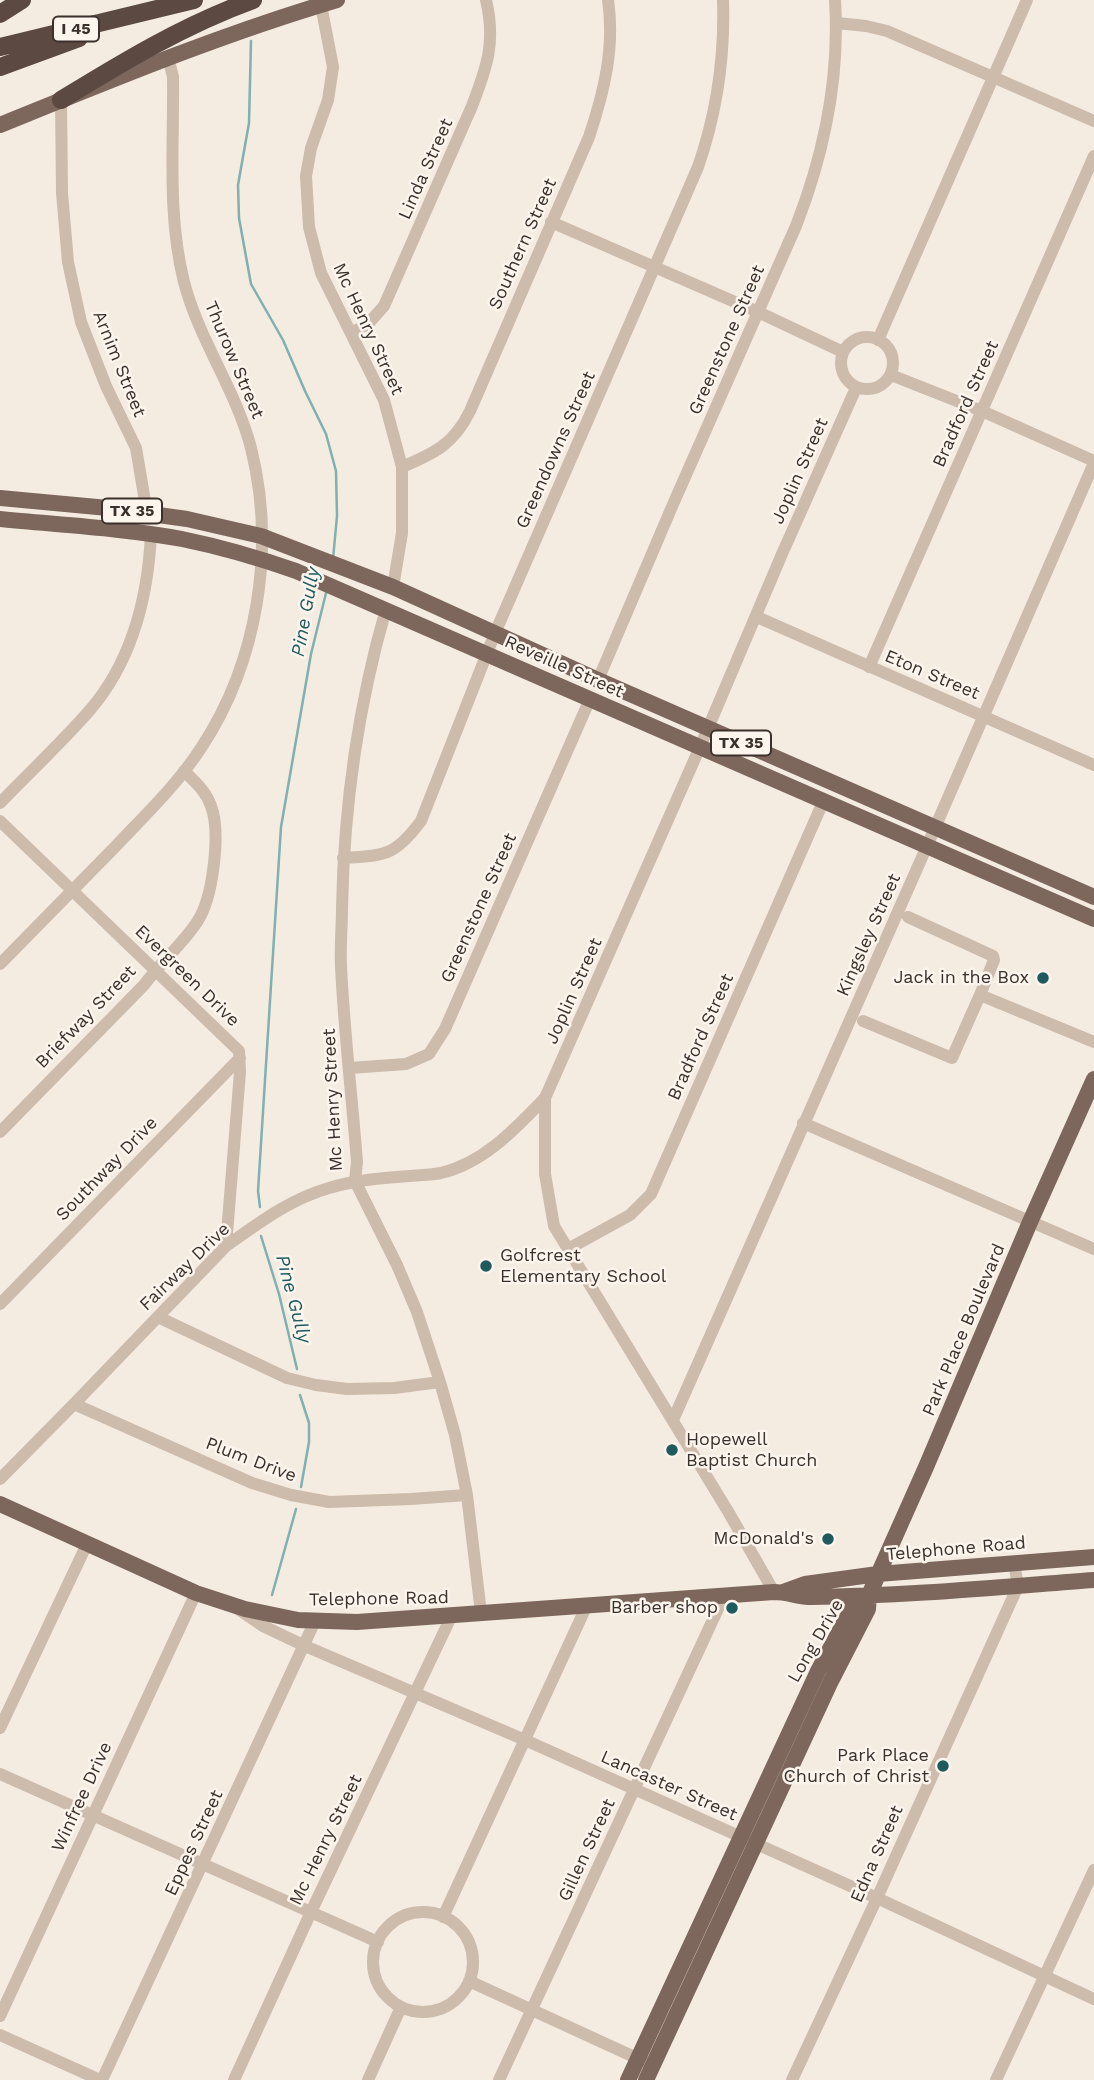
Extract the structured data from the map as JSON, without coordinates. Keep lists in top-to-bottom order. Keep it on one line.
{"streets":{"highway":["I 45"],"main road":["TX 35","Reveille Street","Park Place Boulevard","Telephone Road","Long Drive"],"street":["Linda Street","Southern Street","Mc Henry Street","Greenstone Street","Thurow Street","Arnim Street","Bradford Street","Greendowns Street","Joplin Street","Eton Street","Kingsley Street","Evergreen Drive","Briefway Street","Southway Drive","Fairway Drive","Plum Drive","Lancaster Street","Winfree Drive","Eppes Street","Gillen Street","Edna Street"]},"crossings":[["Linda Street","Mc Henry Street"],["Southern Street","Mc Henry Street"],["Mc Henry Street","Greenstone Street"],["Mc Henry Street","Greendowns Street"],["Mc Henry Street","Reveille Street"],["Mc Henry Street","Fairway Drive"],["Mc Henry Street","Plum Drive"],["Mc Henry Street","Telephone Road"],["Mc Henry Street","Lancaster Street"],["Greenstone Street","Reveille Street"],["Thurow Street","Reveille Street"],["Thurow Street","Evergreen Drive"],["Thurow Street","Briefway Street"],["Arnim Street","Reveille Street"],["Bradford Street","Joplin Street"],["Bradford Street","Reveille Street"],["Bradford Street","Eton Street"],["Greendowns Street","Reveille Street"],["Joplin Street","Reveille Street"],["Joplin Street","Eton Street"],["Joplin Street","Kingsley Street"],["Joplin Street","Fairway Drive"],["Joplin Street","Telephone Road"],["Reveille Street","Kingsley Street"],["Eton Street","Kingsley Street"],["Evergreen Drive","Briefway Street"],["Evergreen Drive","Southway Drive"],["Fairway Drive","Plum Drive"],["Park Place Boulevard","Telephone Road"],["Park Place Boulevard","Long Drive"],["Telephone Road","Long Drive"],["Telephone Road","Lancaster Street"],["Telephone Road","Winfree Drive"],["Telephone Road","Eppes Street"],["Telephone Road","Gillen Street"],["Telephone Road","Edna Street"],["Long Drive","Lancaster Street"],["Lancaster Street","Eppes Street"],["Lancaster Street","Gillen Street"],["Lancaster Street","Edna Street"]],"water":["Pine Gully"],"places":["Jack in the Box","Golfcrest Elementary School","Hopewell Baptist Church","McDonald's","Barber shop","Park Place Church of Christ"]}
